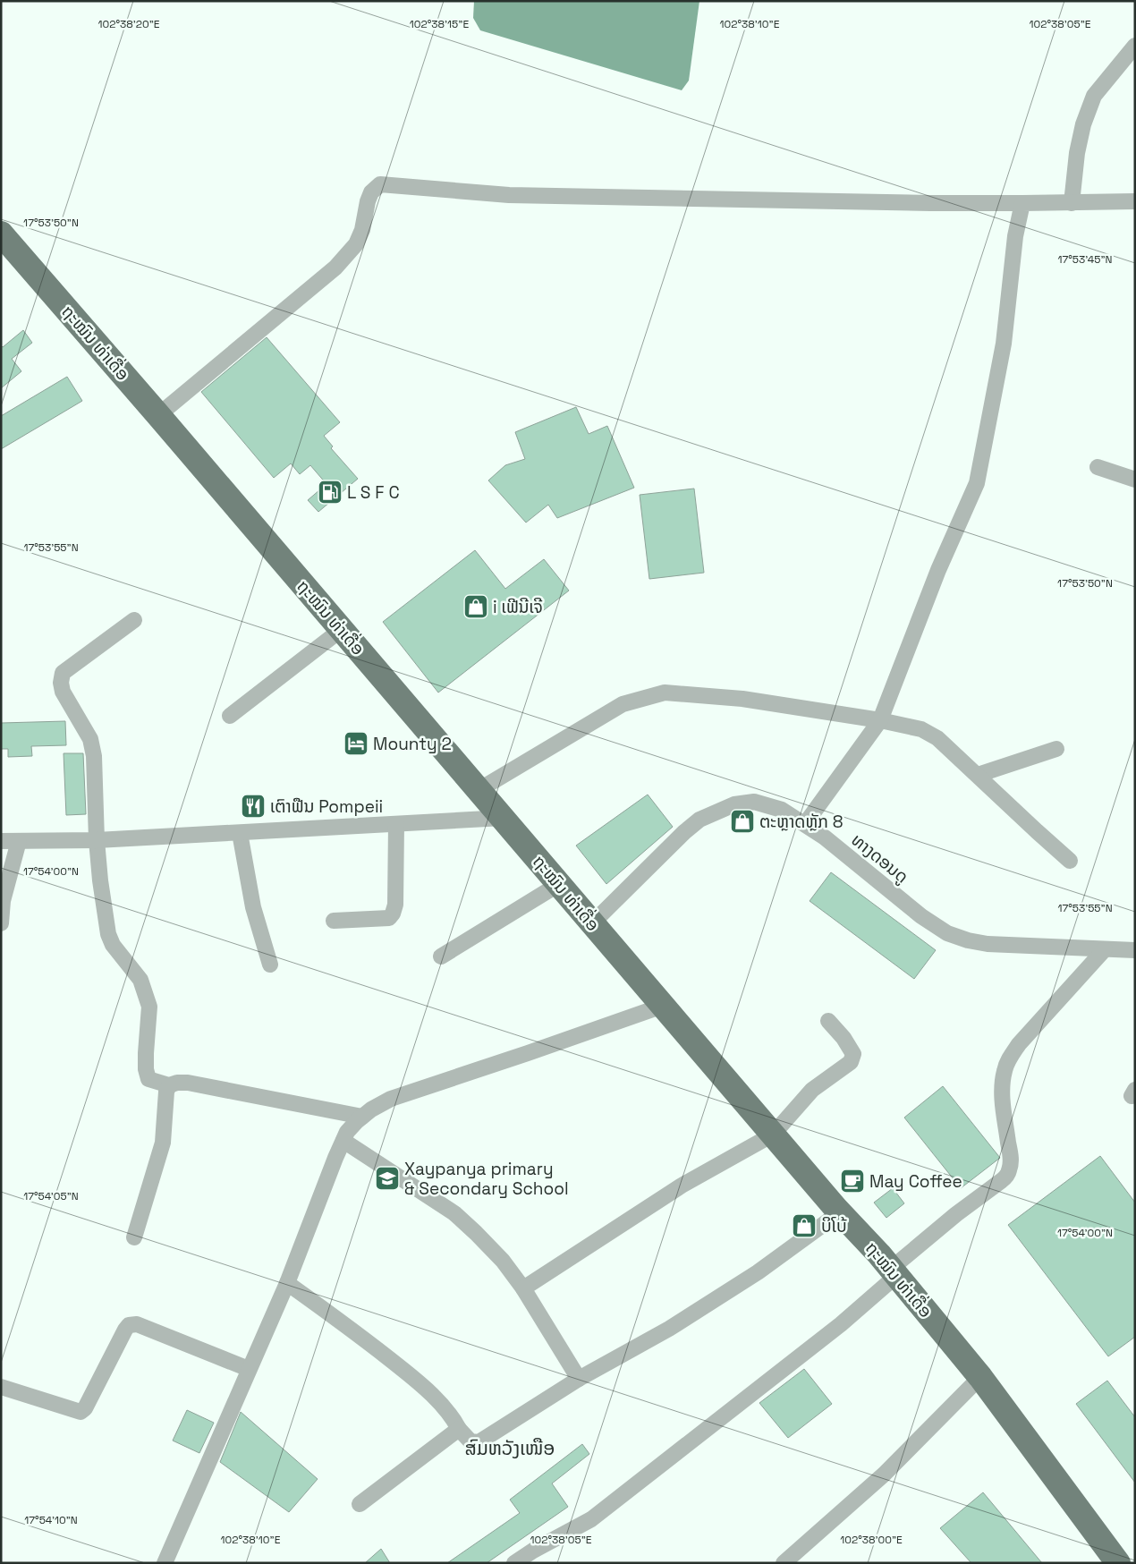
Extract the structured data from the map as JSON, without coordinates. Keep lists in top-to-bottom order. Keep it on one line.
{"streets":{"main road":["ຖະໝົນ ທ່າເດື່ອ"],"street":["ທາງດອນດູ"]},"crossings":[["ຖະໝົນ ທ່າເດື່ອ","ທາງດອນດູ"]],"districts":["ສົມຫວັງເໜືອ"],"places":{"fuel station":["L S F C"],"shop":["i ເຟີນີເຈີ","ຕະຫຼາດຫຼັກ 8","ບິໂບ້"],"hotel":["Mounty 2"],"restaurant":["ເຕົາຟືນ Pompeii"],"school or university":["Xaypanya primary & Secondary School"],"cafe":["May Coffee"]},"coordinates":["102°38'20\"E","102°38'15\"E","102°38'10\"E","102°38'05\"E","17°53'50\"N","17°53'45\"N","17°53'55\"N","17°54'00\"N","17°54'05\"N","17°54'10\"N","102°38'00\"E"]}
